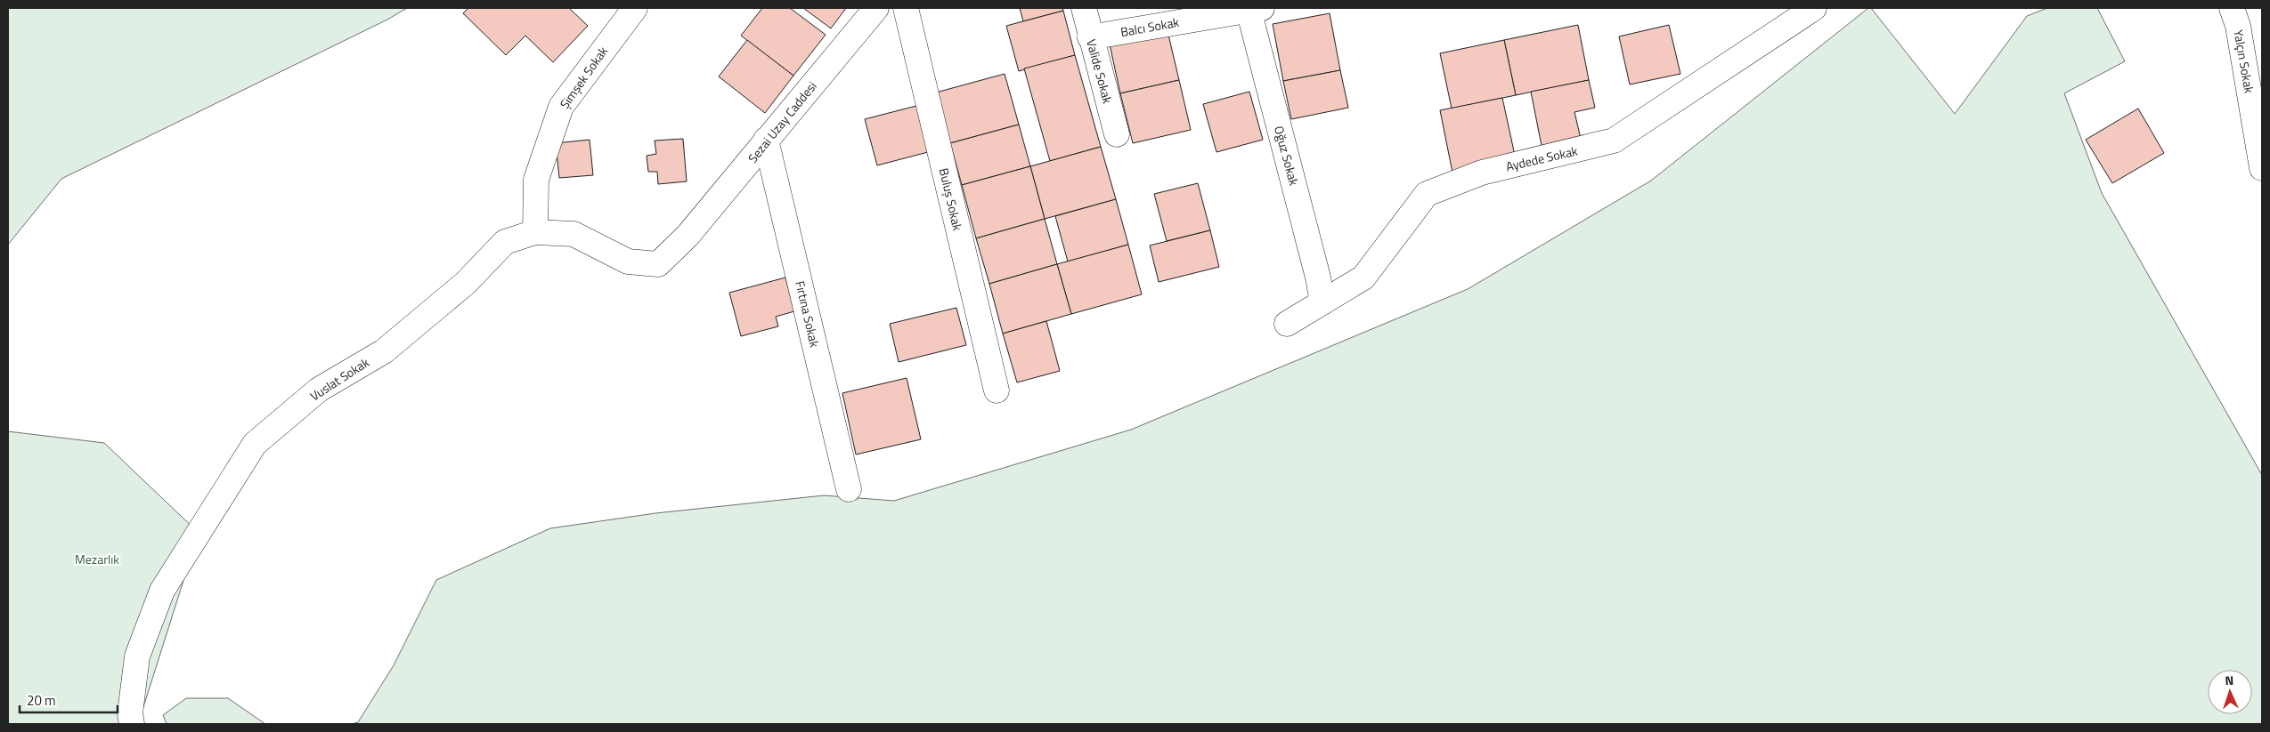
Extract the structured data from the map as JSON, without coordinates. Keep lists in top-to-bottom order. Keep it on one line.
{"streets":{"street":["Balcı Sokak","Yalçın Sokak","Valide Sokak","Şimşek Sokak","Sezai Uzay Caddesi","Oğuz Sokak","Aydede Sokak","Buluş Sokak","Fırtına Sokak","Vuslat Sokak"]},"crossings":[["Balcı Sokak","Valide Sokak"],["Balcı Sokak","Oğuz Sokak"],["Şimşek Sokak","Vuslat Sokak"],["Sezai Uzay Caddesi","Fırtına Sokak"],["Sezai Uzay Caddesi","Vuslat Sokak"],["Oğuz Sokak","Aydede Sokak"]],"parks":["Mezarlık"],"scale_bar":"20 m","north":"top"}
